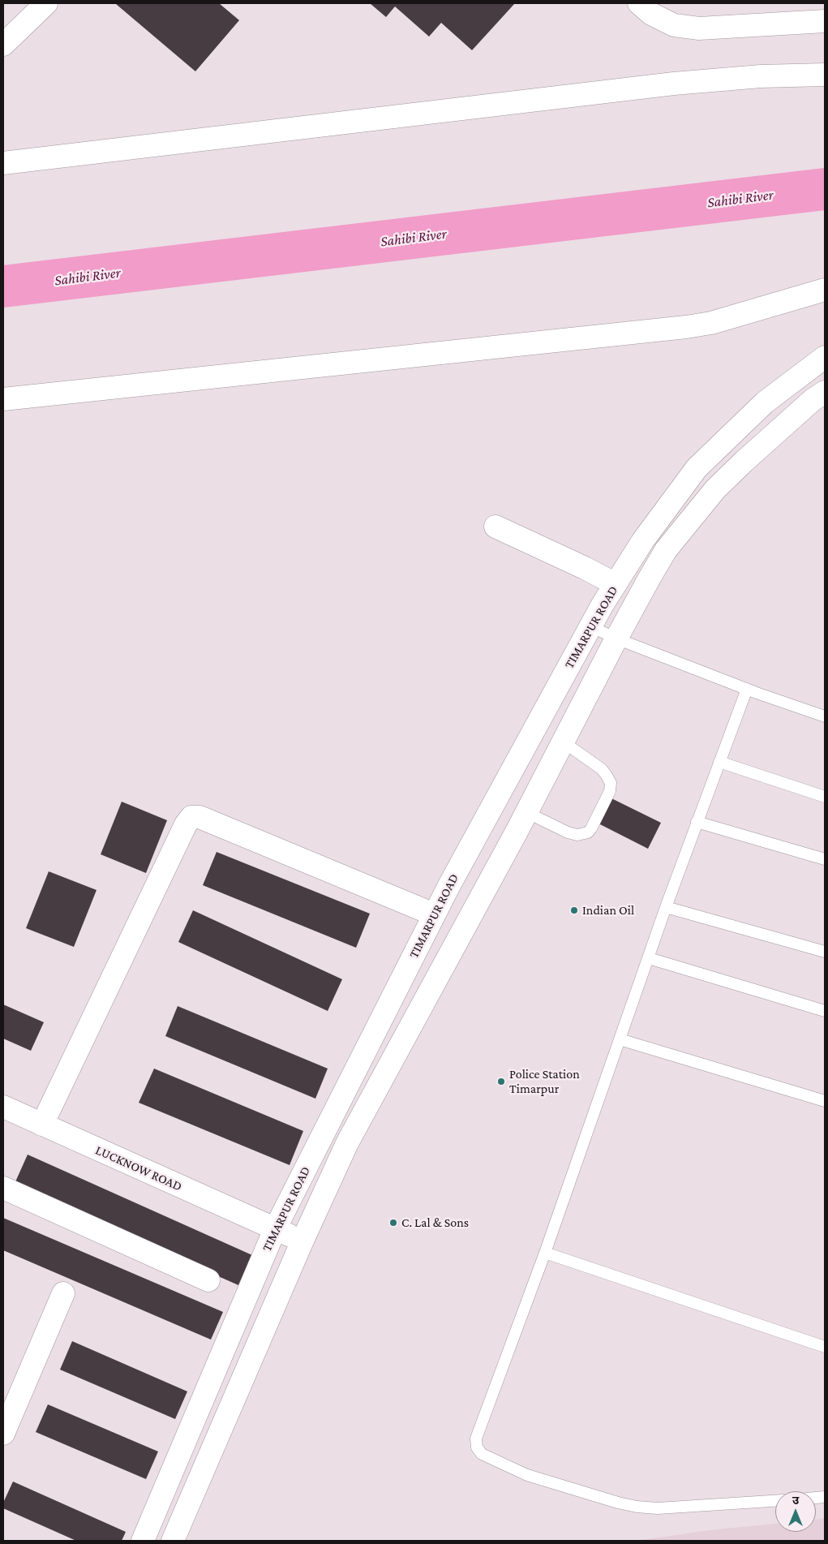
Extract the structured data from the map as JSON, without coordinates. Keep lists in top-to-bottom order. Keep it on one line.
{"streets":{"street":["TIMARPUR ROAD","LUCKNOW ROAD"]},"crossings":[["TIMARPUR ROAD","LUCKNOW ROAD"]],"water":["Sahibi River"],"places":["Indian Oil","Police Station Timarpur","C. Lal & Sons"],"north":"top"}
